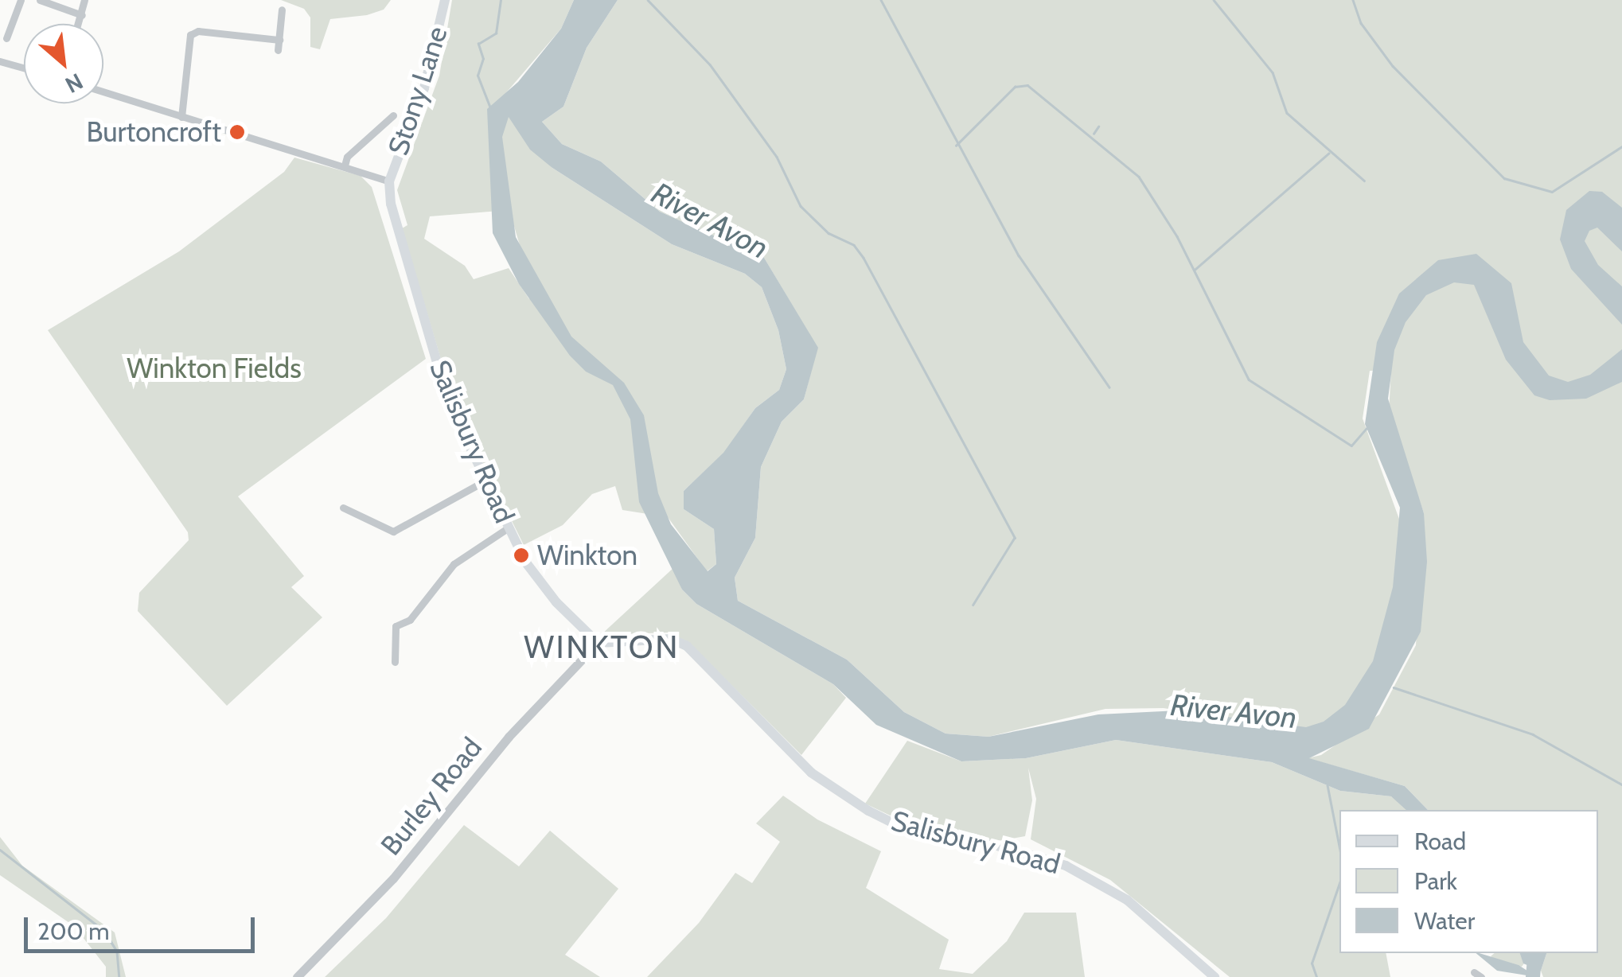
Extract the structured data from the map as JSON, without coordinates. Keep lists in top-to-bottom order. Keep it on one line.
{"streets":{"main road":["Stony Lane","Salisbury Road"],"street":["Burley Road"]},"crossings":[["Stony Lane","Salisbury Road"],["Salisbury Road","Burley Road"]],"districts":["WINKTON"],"water":["River Avon"],"parks":["Winkton Fields"],"places":["Burtoncroft","Winkton"],"legend":["Road","Park","Water"],"scale_bar":"200 m","north":"bottom right"}
